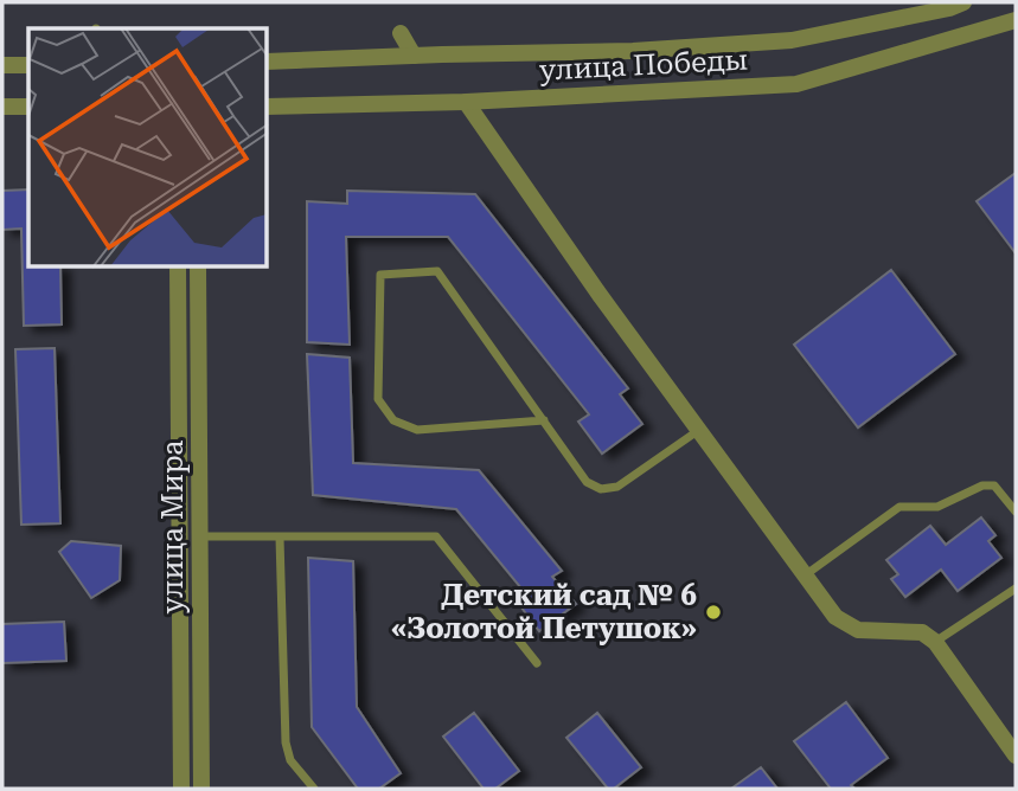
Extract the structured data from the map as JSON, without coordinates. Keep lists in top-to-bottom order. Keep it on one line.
{"streets":{"street":["улица Победы","улица Мира"]},"places":["Детский сад № 6 «Золотой Петушок»"]}
